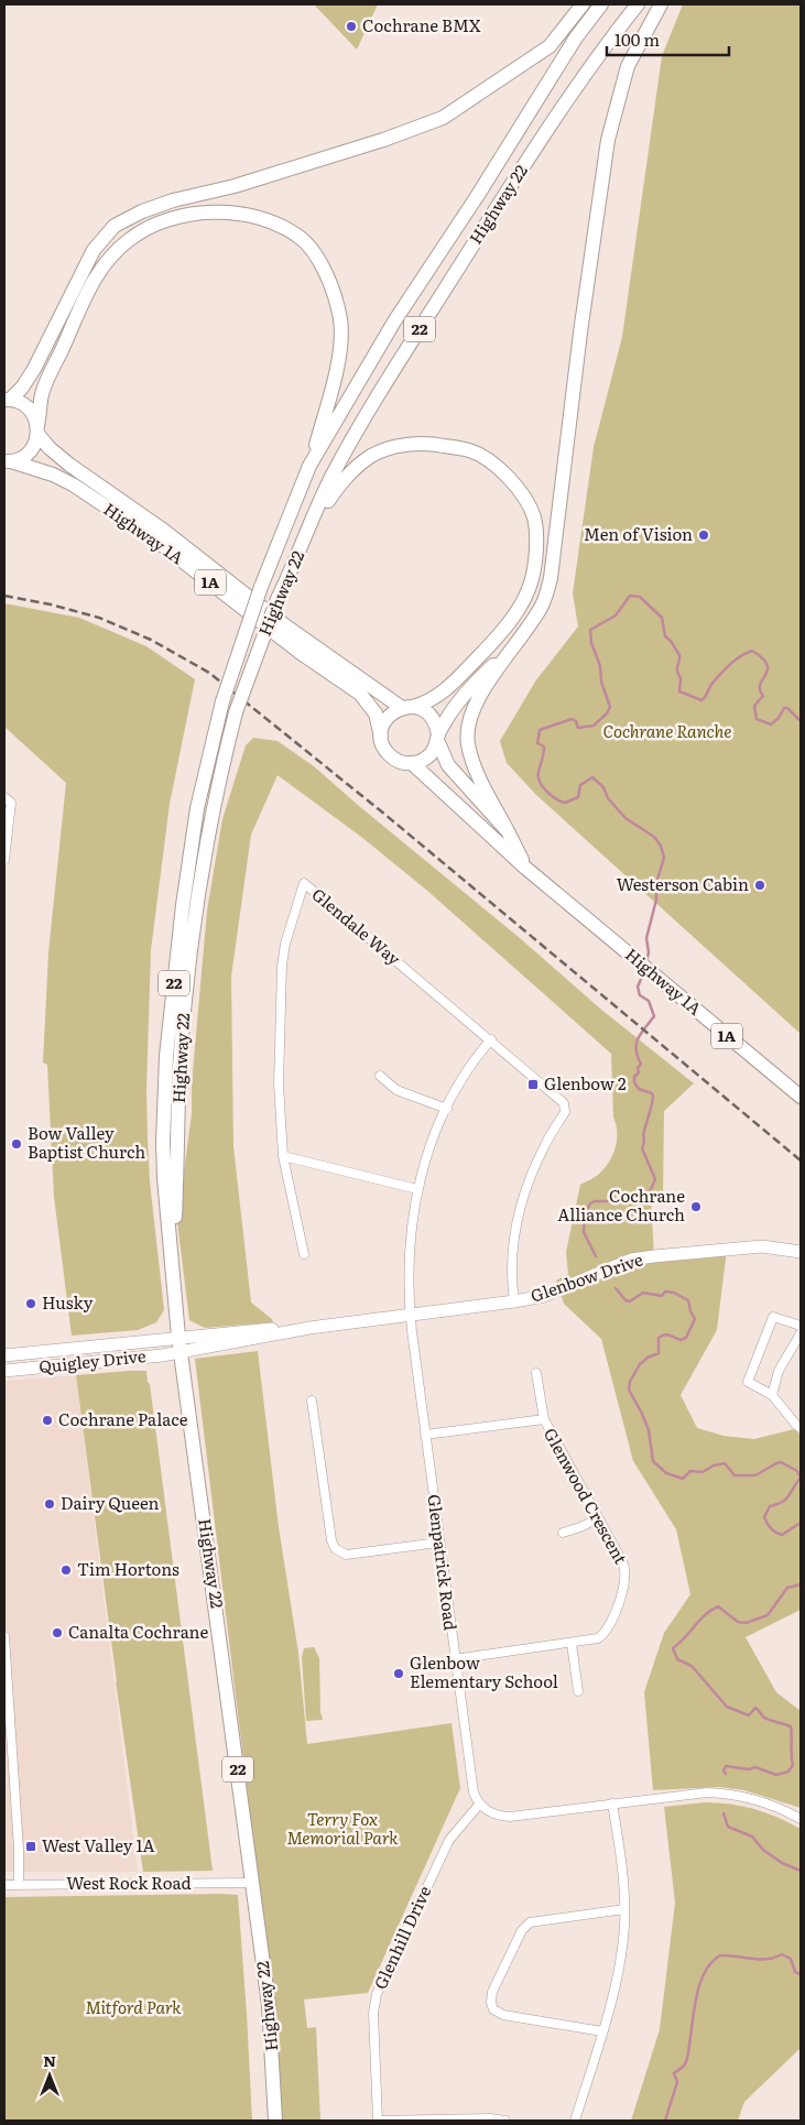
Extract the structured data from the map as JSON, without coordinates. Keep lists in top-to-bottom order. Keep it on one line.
{"streets":{"main road":["Highway 22","22","Highway 1A","1A"],"street":["Glendale Way","Glenbow Drive","Quigley Drive","Glenwood Crescent","Glenpatrick Road","West Rock Road","Glenhill Drive"]},"crossings":[["Highway 22","Glenbow Drive"],["Highway 22","Quigley Drive"],["Highway 22","West Rock Road"],["Glendale Way","Glenbow Drive"],["Glendale Way","Glenpatrick Road"],["Glenbow Drive","Quigley Drive"],["Glenbow Drive","Glenpatrick Road"],["Glenwood Crescent","Glenpatrick Road"],["Glenpatrick Road","Glenhill Drive"]],"parks":["Cochrane Ranche","Terry Fox Memorial Park","Mitford Park"],"places":{"other":["Cochrane BMX","Men of Vision","Westerson Cabin","Bow Valley Baptist Church","Cochrane Alliance Church","Husky","Cochrane Palace","Dairy Queen","Tim Hortons","Canalta Cochrane","Glenbow Elementary School"],"transit":["Glenbow 2","West Valley 1A"]},"scale_bar":"100 m","north":"top"}
